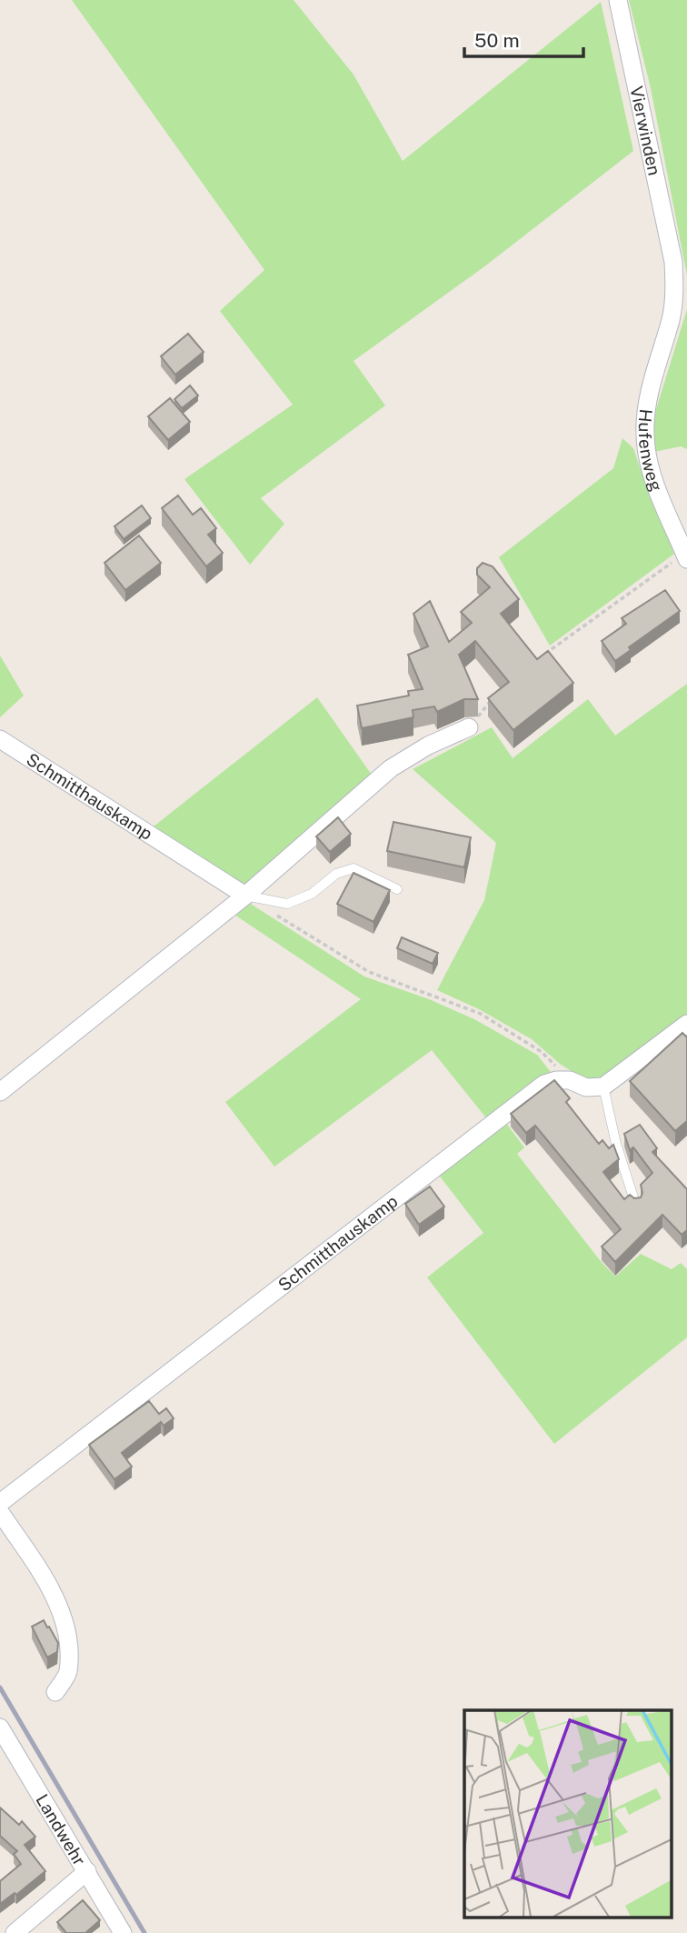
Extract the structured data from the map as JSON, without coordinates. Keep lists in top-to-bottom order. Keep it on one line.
{"streets":{"street":["Vierwinden","Hufenweg","Schmitthauskamp","Landwehr"]},"crossings":[["Vierwinden","Hufenweg"]],"scale_bar":"50 m"}
